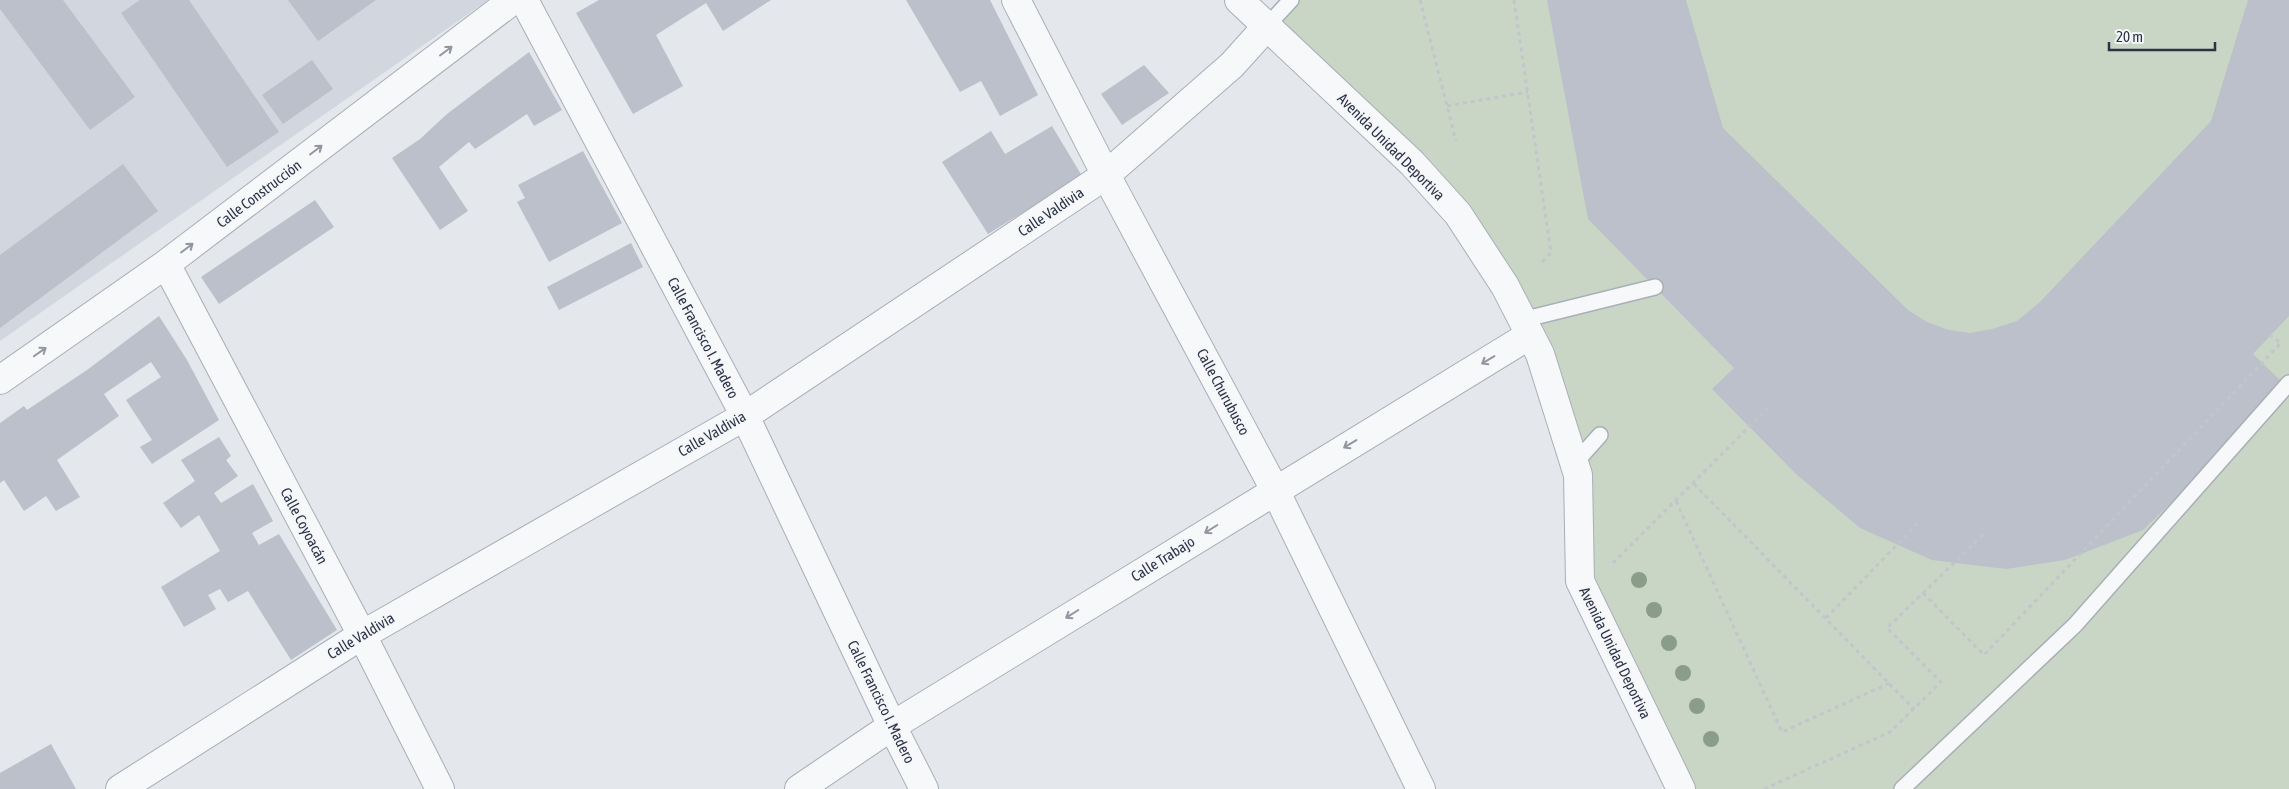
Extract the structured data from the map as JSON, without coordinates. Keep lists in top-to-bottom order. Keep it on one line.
{"streets":{"street":["Avenida Unidad Deportiva","Calle Construcción","Calle Valdivia","Calle Francisco I. Madero","Calle Churubusco","Calle Coyoacán","Calle Trabajo"]},"crossings":[["Avenida Unidad Deportiva","Calle Valdivia"],["Avenida Unidad Deportiva","Calle Trabajo"],["Calle Construcción","Calle Coyoacán"],["Calle Valdivia","Calle Francisco I. Madero"],["Calle Valdivia","Calle Churubusco"],["Calle Valdivia","Calle Coyoacán"],["Calle Francisco I. Madero","Calle Trabajo"],["Calle Churubusco","Calle Trabajo"]],"one_way":["Calle Construcción","Calle Trabajo"],"scale_bar":"20 m"}
